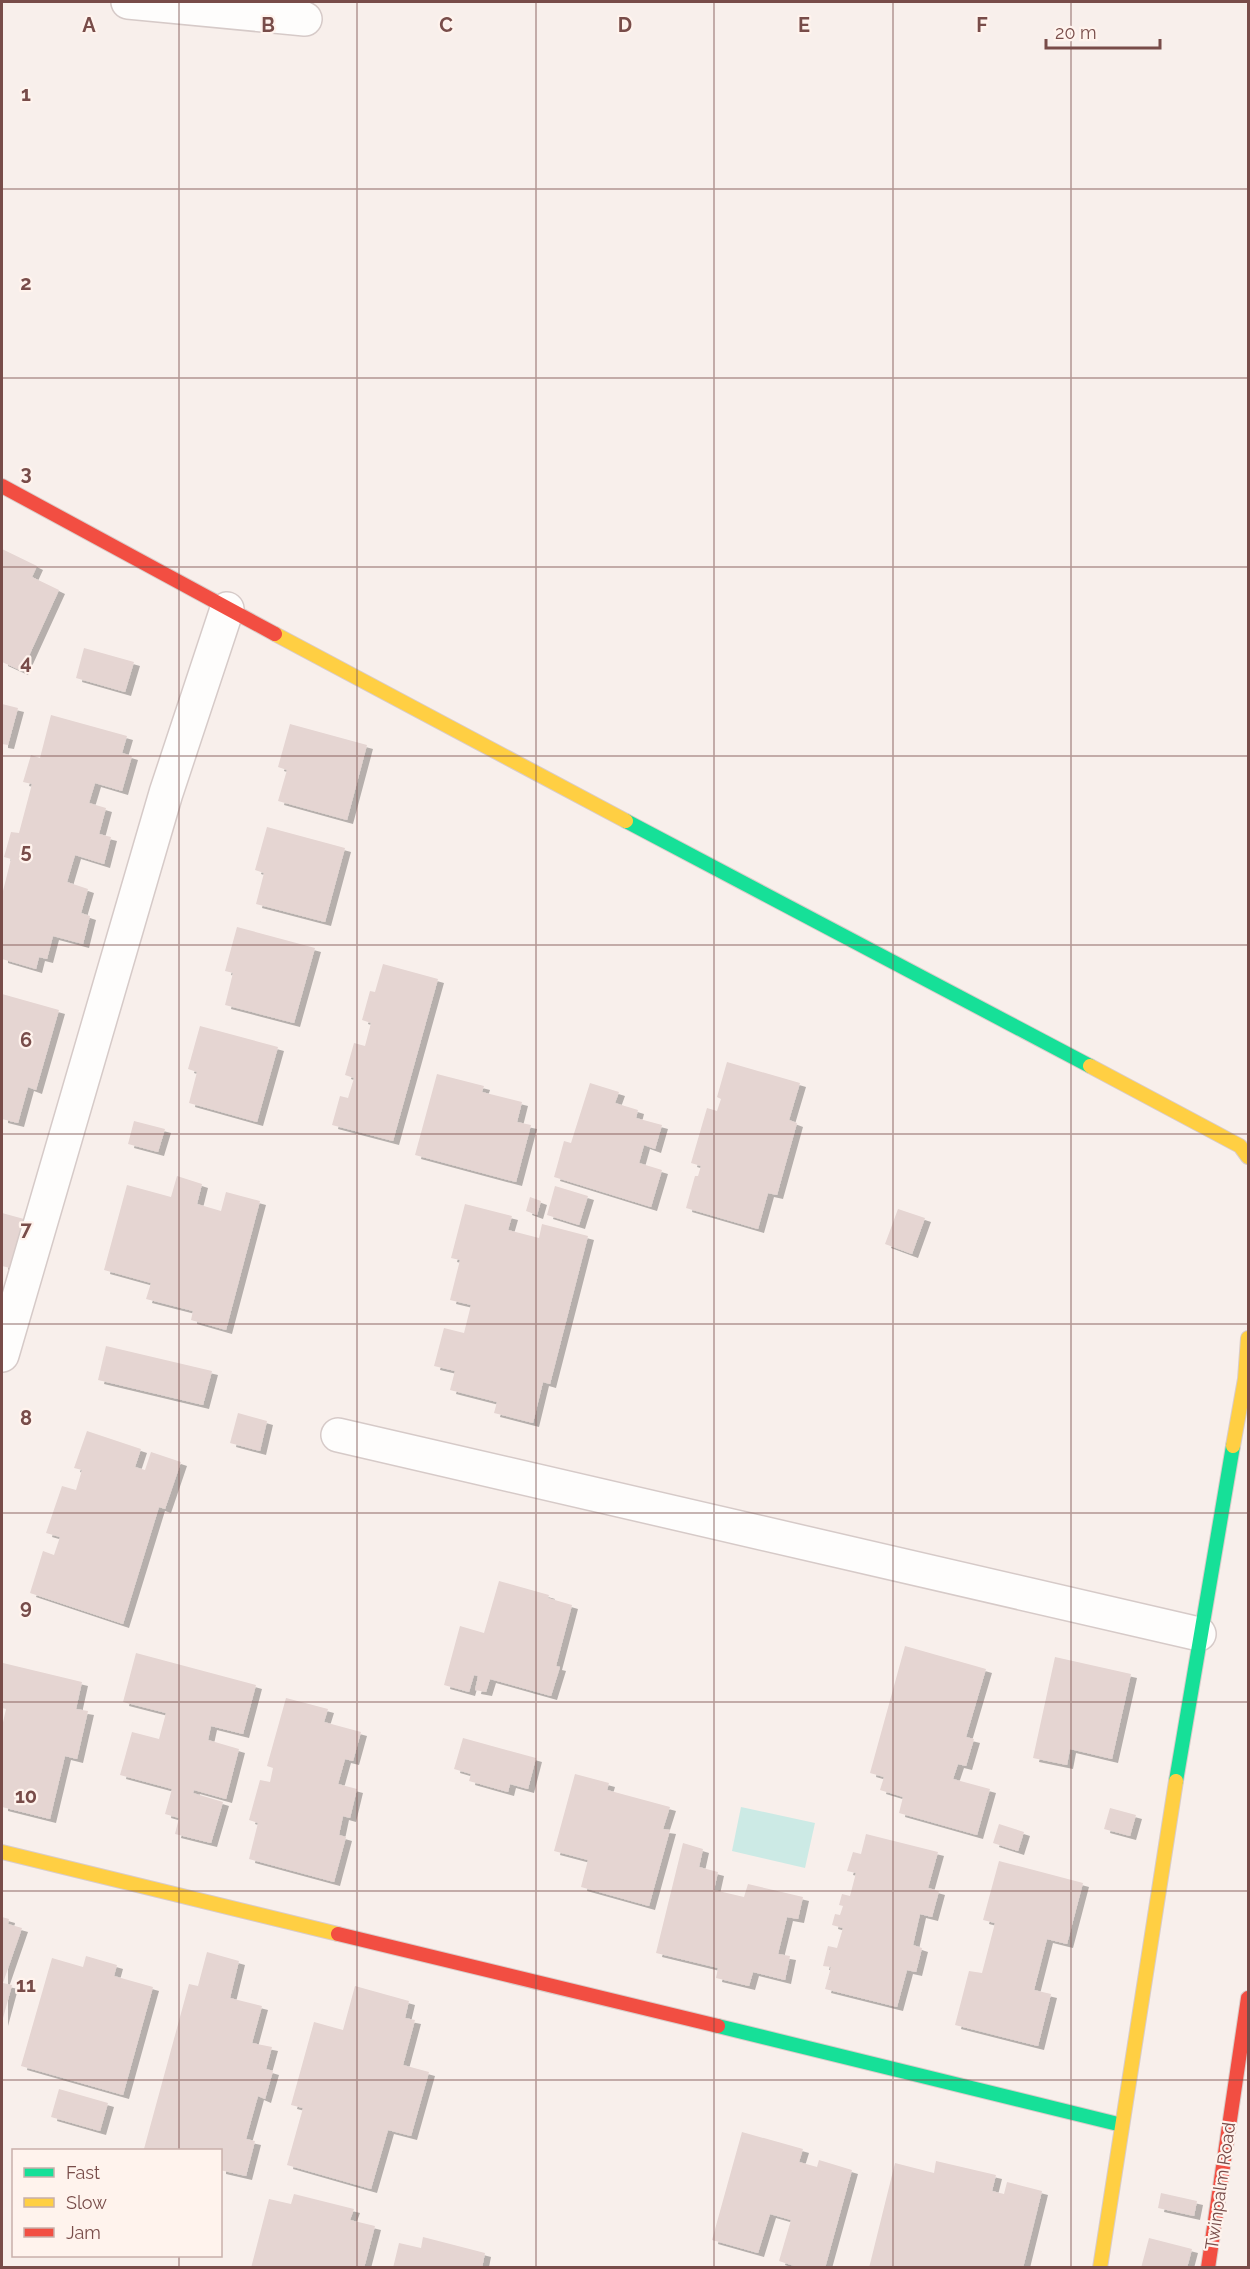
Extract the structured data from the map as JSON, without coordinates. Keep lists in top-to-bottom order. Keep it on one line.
{"streets":{"street":["Twinpalm Road"]},"legend":["Fast","Slow","Jam"],"scale_bar":"20 m","grid":{"columns":["A","B","C","D","E","F"],"rows":["1","2","3","4","5","6","7","8","9","10","11"]}}
